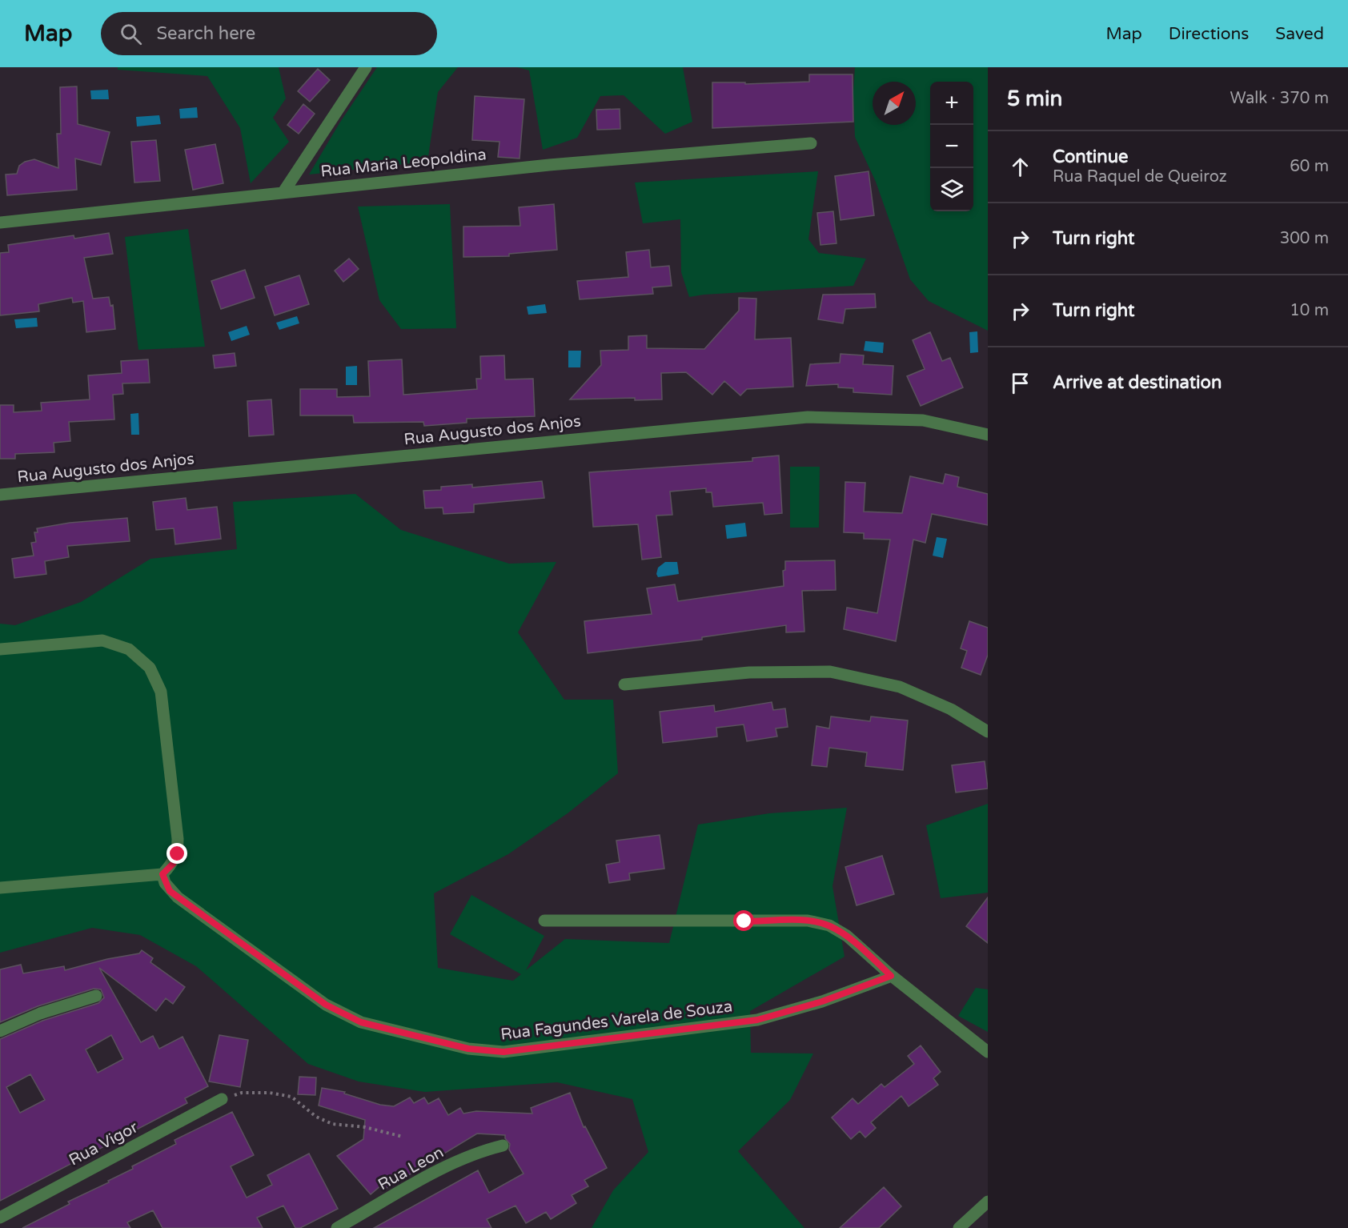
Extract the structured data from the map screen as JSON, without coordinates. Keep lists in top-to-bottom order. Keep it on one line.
{"streets":{"street":["Rua Maria Leopoldina","Rua Augusto dos Anjos","Rua Fagundes Varela de Souza","Rua Vigor","Rua Leon"]},"north":"top right","page":{"header":"Map","search":"Search here","nav":["Map","Directions","Saved"],"heading":["5 min","Walk · 370 m"],"map_buttons":["+","−"],"list":[["Continue","Rua Raquel de Queiroz","60 m"],["Turn right","300 m"],["Turn right","10 m"],"Arrive at destination"]}}
